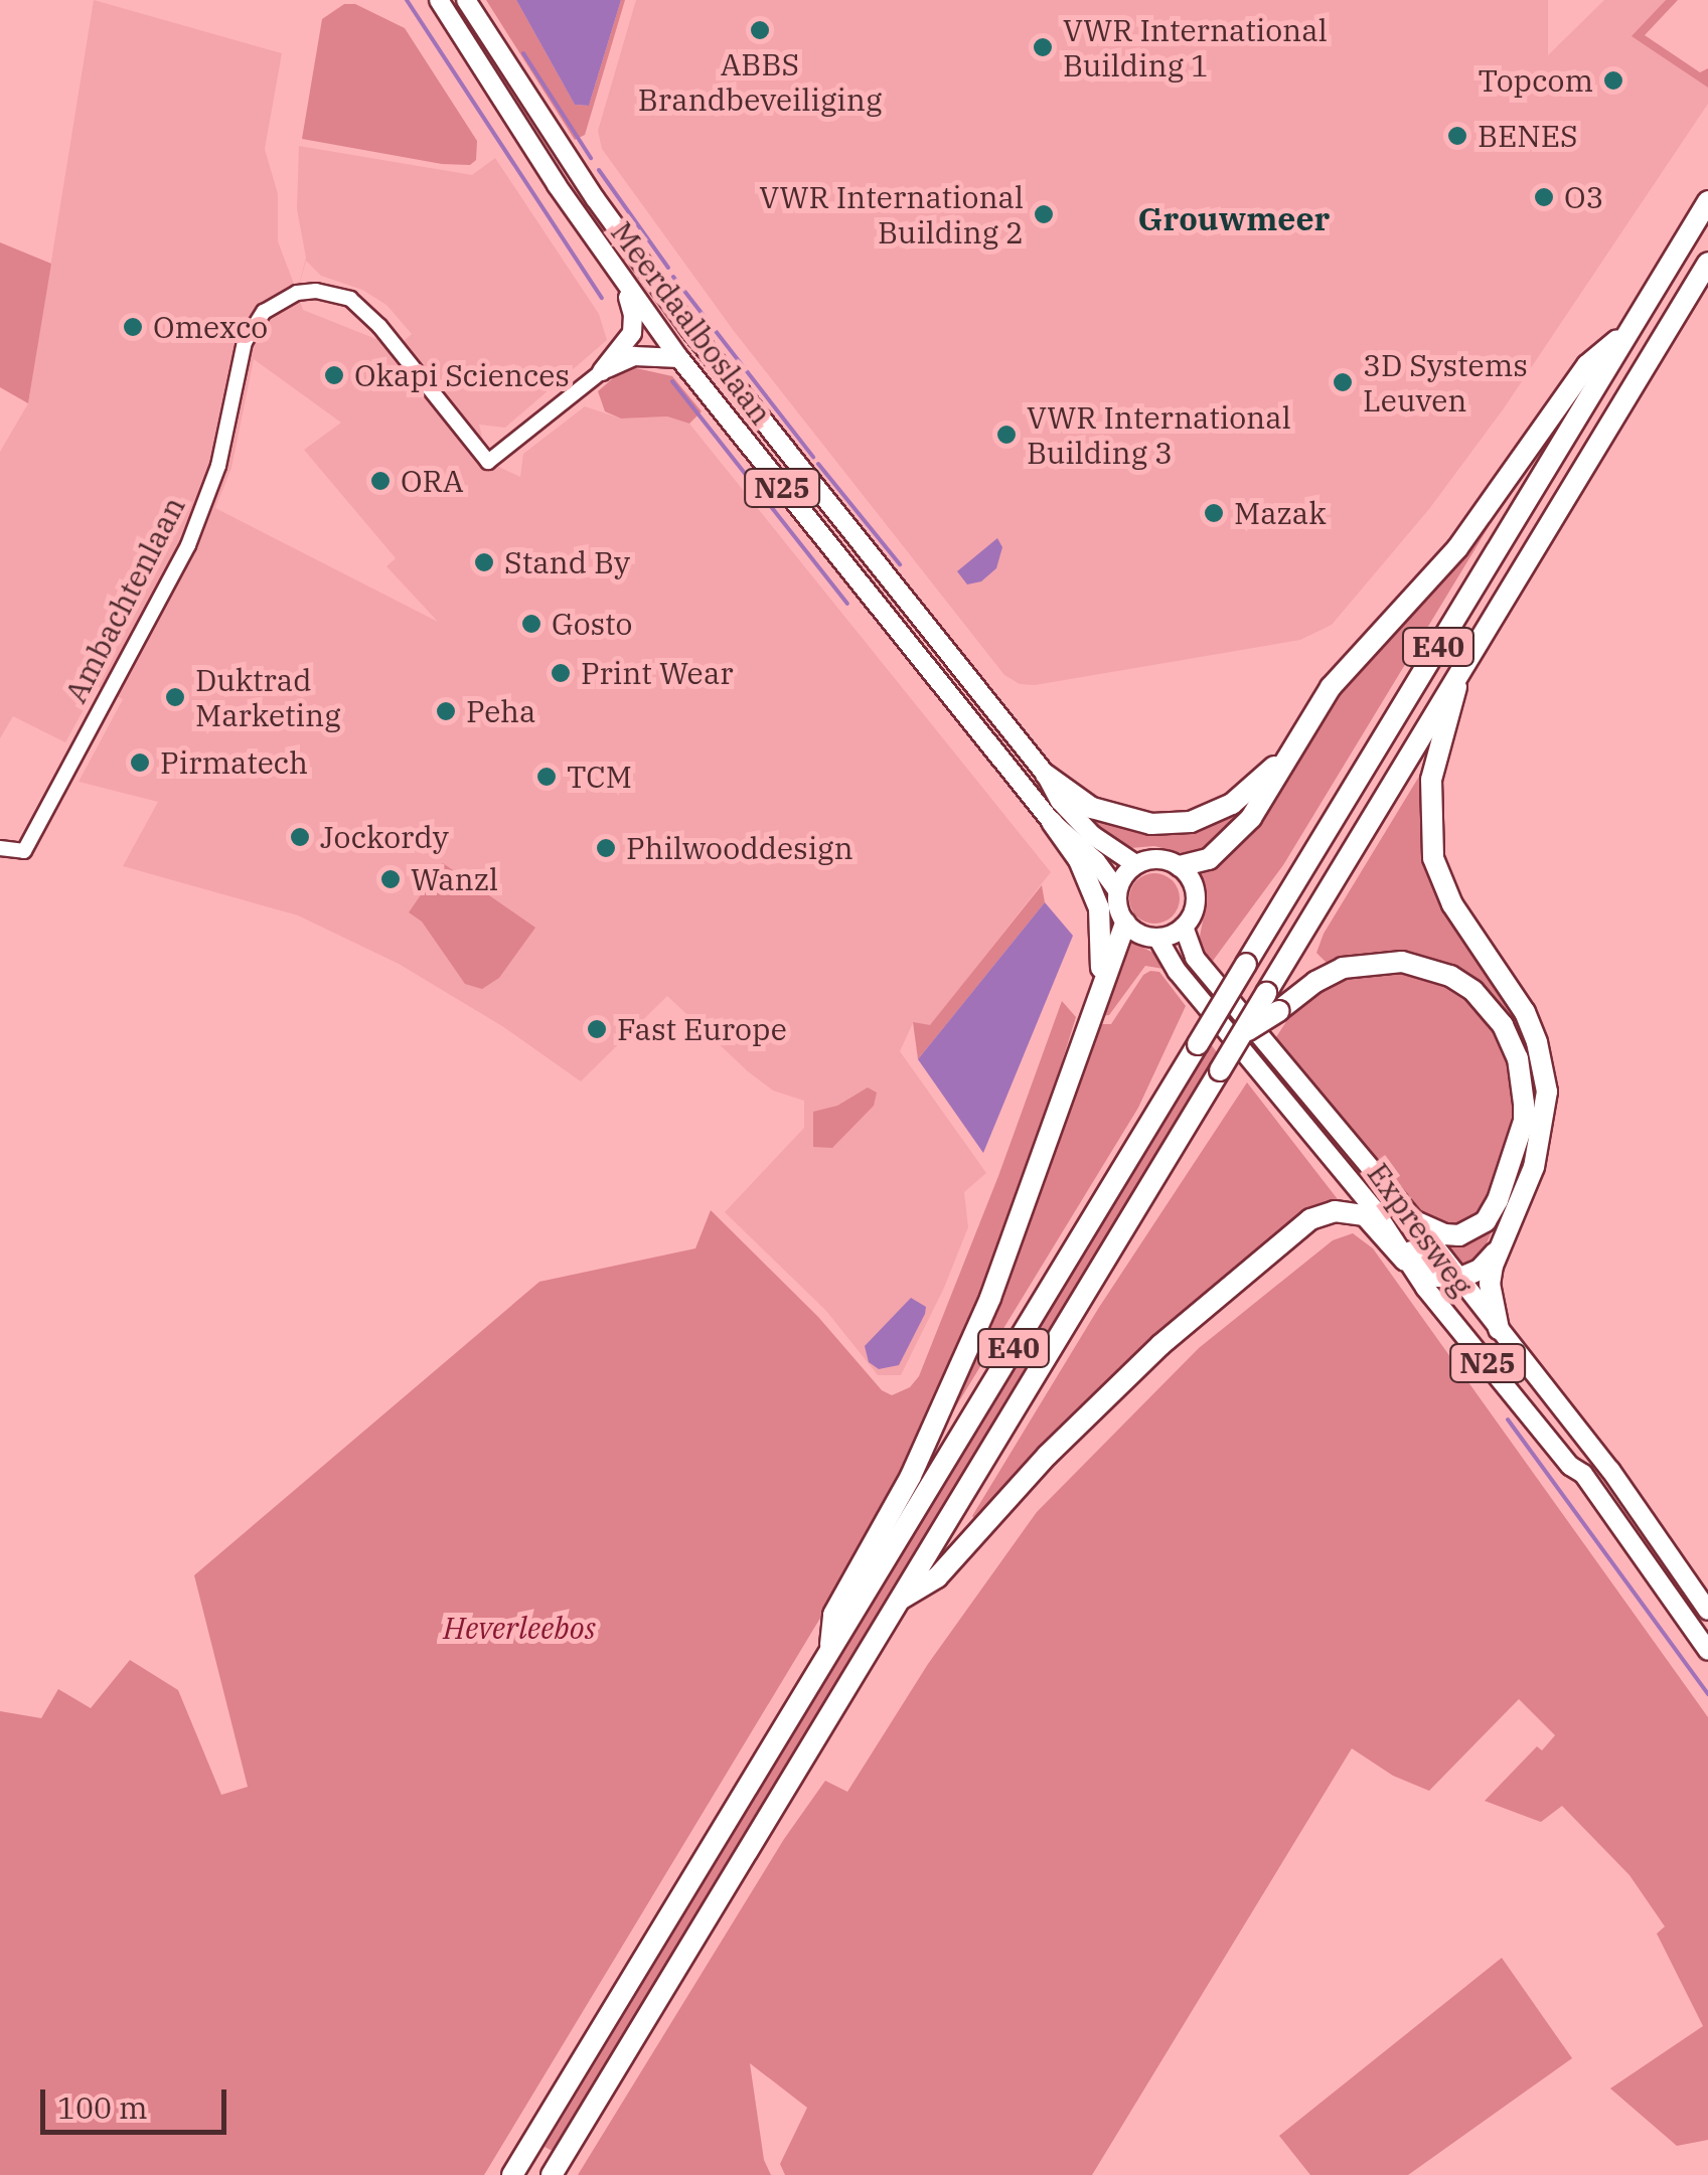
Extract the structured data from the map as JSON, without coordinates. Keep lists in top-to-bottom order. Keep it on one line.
{"streets":{"highway":["Meerdaalboslaan","N25","E40","Expresweg"],"street":["Ambachtenlaan"]},"crossings":[["Meerdaalboslaan","Expresweg"],["N25","Expresweg"]],"districts":["Grouwmeer"],"parks":["Heverleebos"],"places":["ABBS Brandbeveiliging","VWR International Building 1","Topcom","BENES","O3","VWR International Building 2","Omexco","Okapi Sciences","3D Systems Leuven","VWR International Building 3","ORA","Mazak","Stand By","Gosto","Print Wear","Duktrad Marketing","Peha","Pirmatech","TCM","Jockordy","Philwooddesign","Wanzl","Fast Europe"],"scale_bar":"100 m"}
